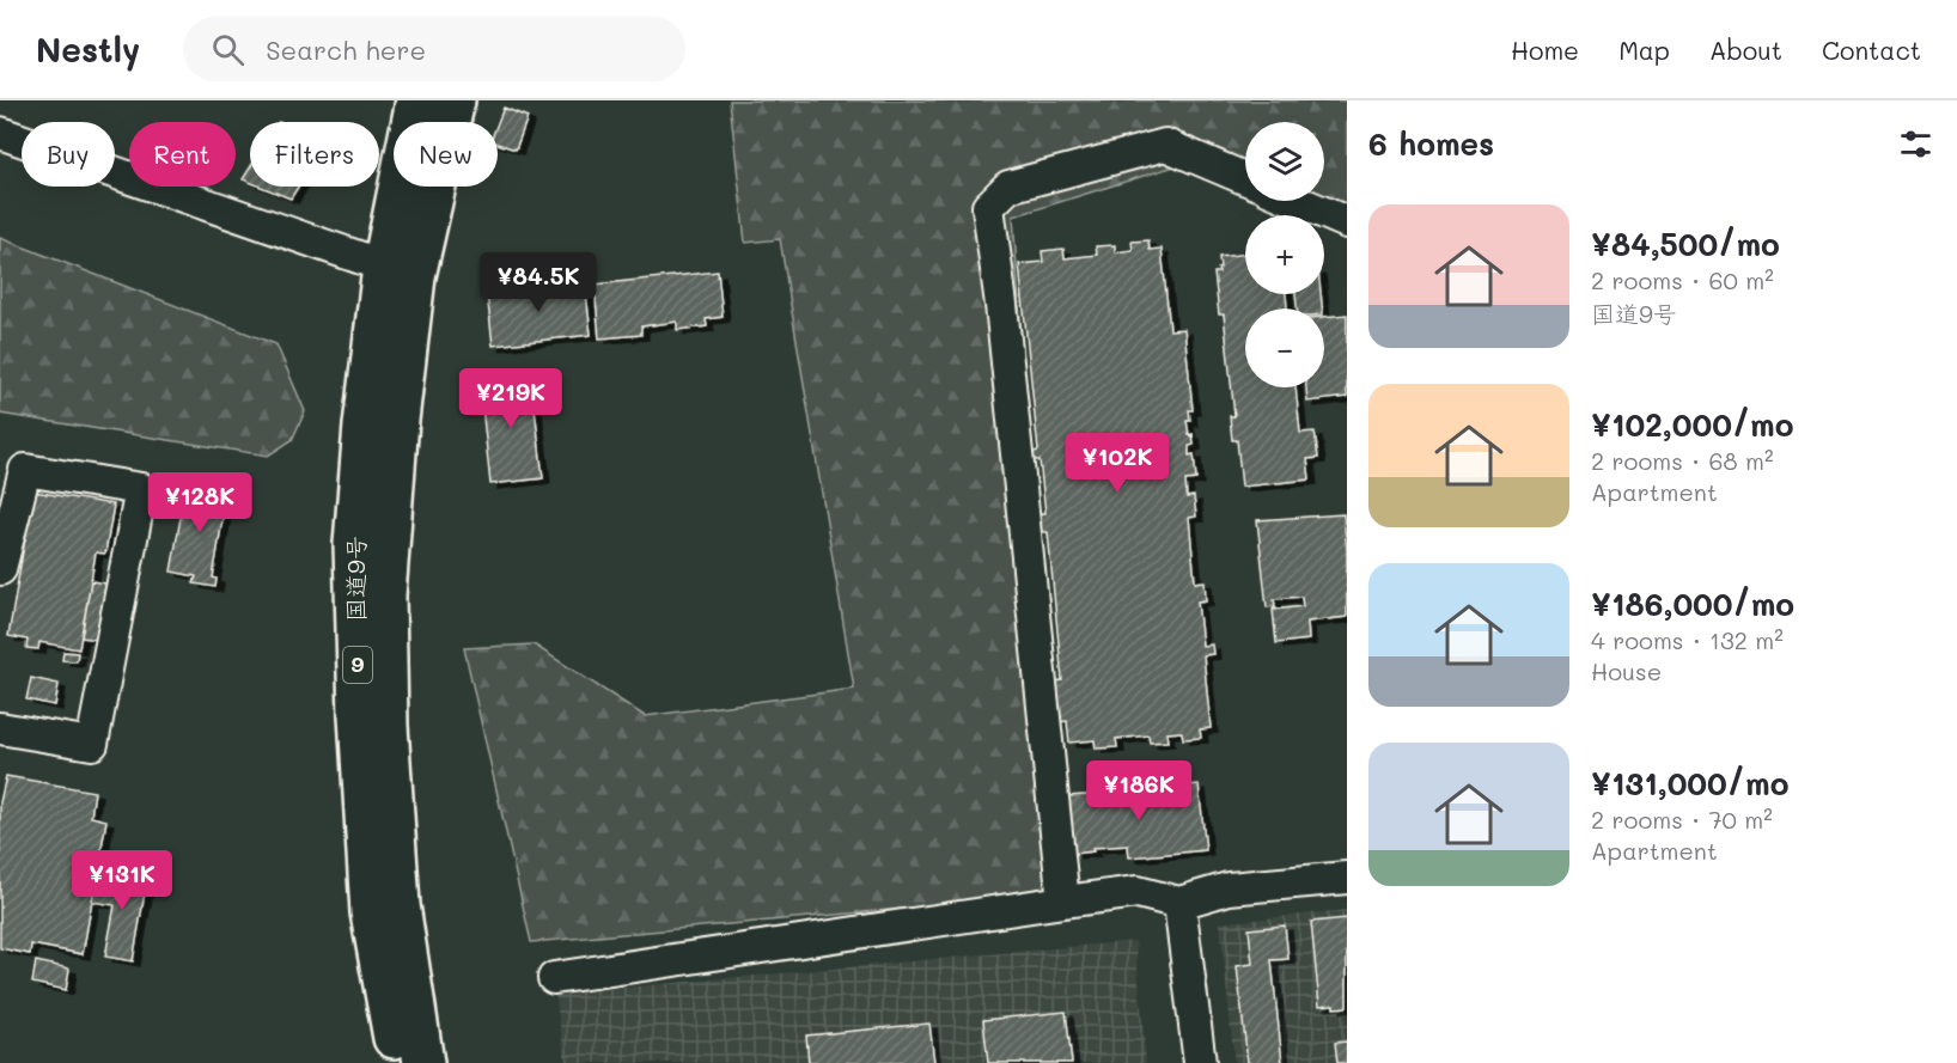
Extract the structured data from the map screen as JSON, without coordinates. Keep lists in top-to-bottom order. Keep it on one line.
{"streets":{"highway":["国道9号","9"]},"crossings":[["国道9号","9"]],"page":{"header":"Nestly","search":"Search here","nav":["Home","Map","About","Contact"],"heading":"6 homes","map_buttons":["+","−"],"chip":["Buy","Rent","Filters","New"],"list":[{"name":"¥84,500/mo","note":"2 rooms · 60 m² · 国道9号"},{"name":"¥102,000/mo","note":"2 rooms · 68 m² · Apartment"},{"name":"¥186,000/mo","note":"4 rooms · 132 m² · House"},{"name":"¥131,000/mo","note":"2 rooms · 70 m² · Apartment"}],"price":["¥84.5K","¥219K","¥102K","¥128K","¥186K","¥131K"]}}
